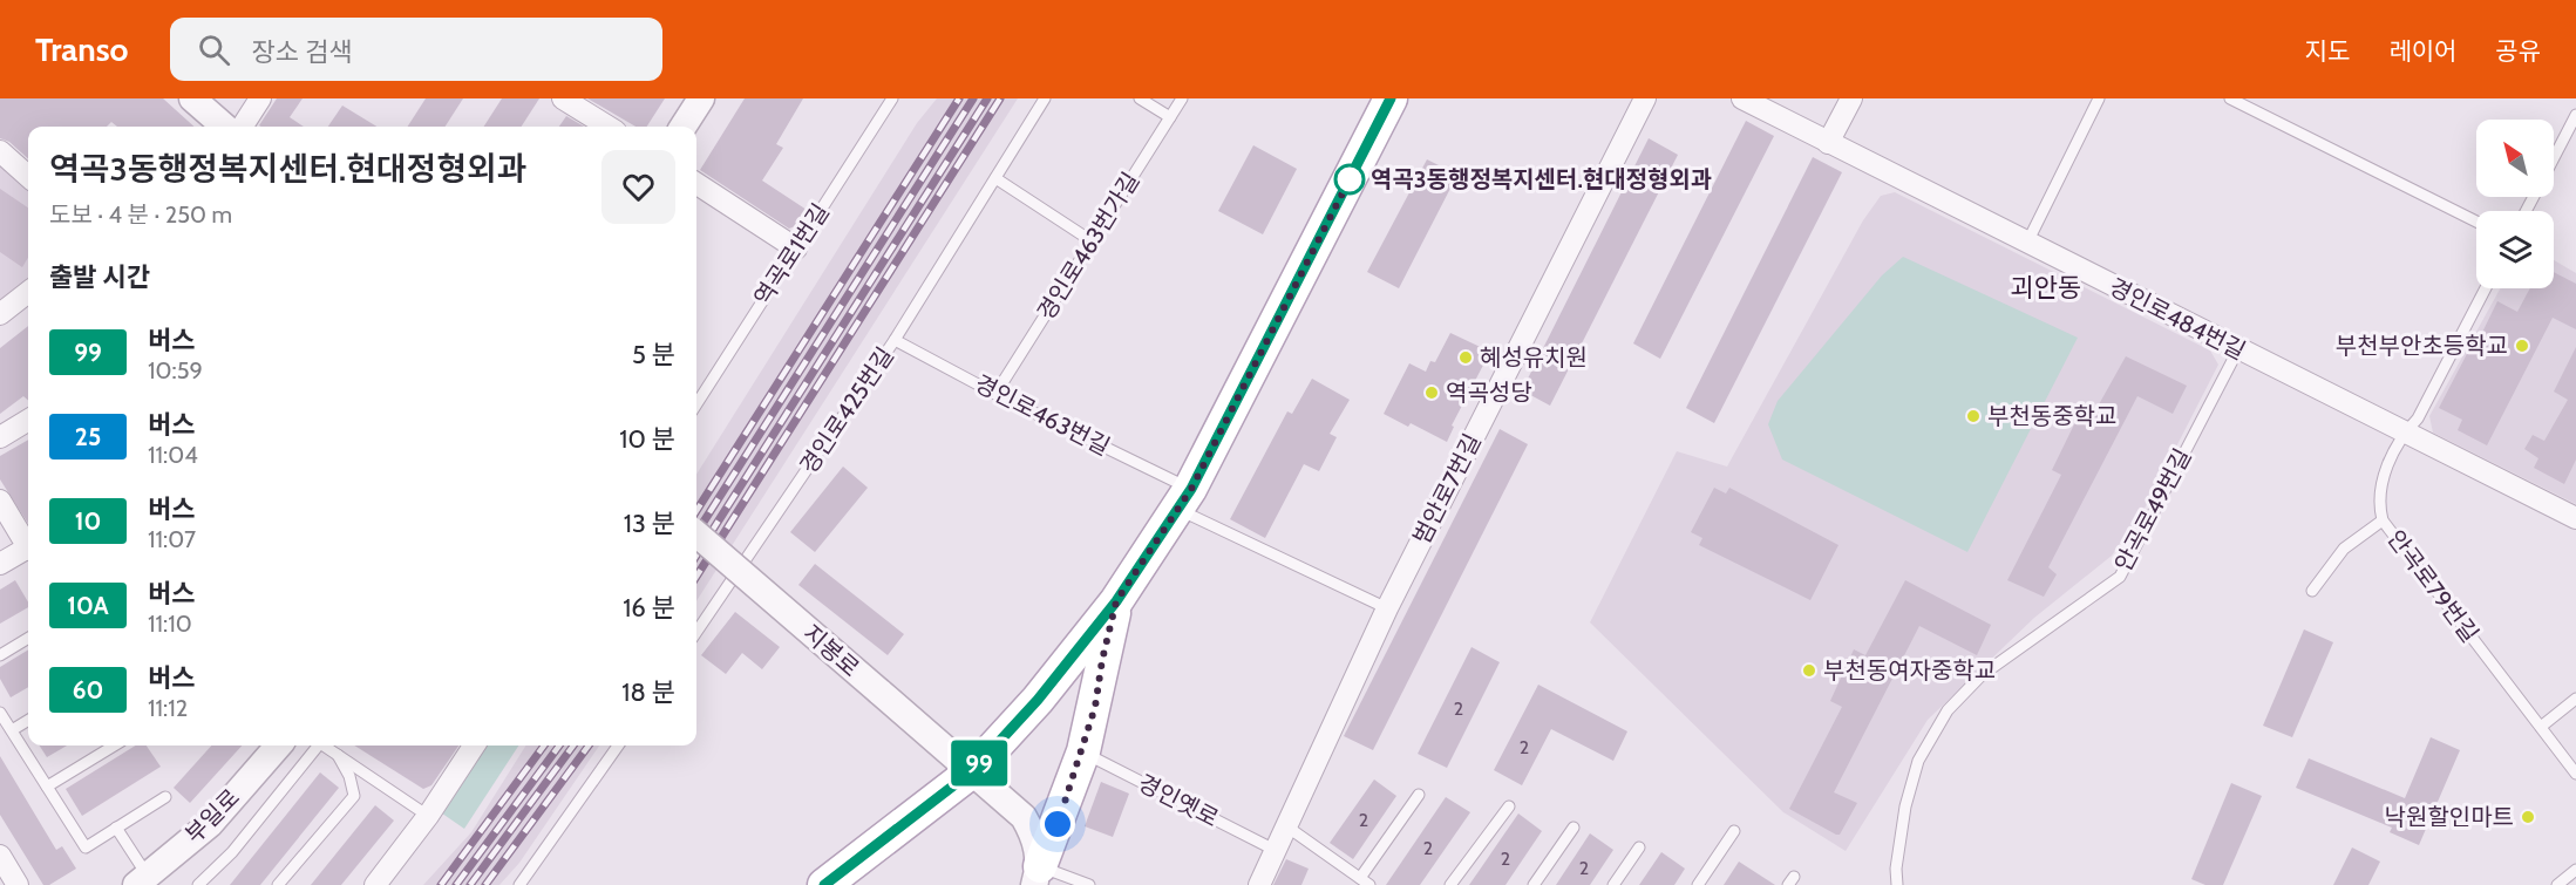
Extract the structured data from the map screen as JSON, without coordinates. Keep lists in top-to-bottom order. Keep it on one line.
{"streets":{"street":["경인로484번길","범안로7번길","지봉로","부일로"],"lane":["경인로463번가길","역곡로1번길","경인로425번길","경인로463번길","안곡로49번길","안곡로79번길","경인옛로"]},"crossings":[["경인로463번가길","경인로463번길"],["경인로484번길","안곡로49번길"],["경인로484번길","안곡로79번길"],["경인로425번길","경인로463번길"],["경인로463번길","범안로7번길"],["범안로7번길","경인옛로"]],"districts":["괴안동"],"places":["역곡3동행정복지센터.현대정형외과","부천부안초등학교","혜성유치원","역곡성당","부천동중학교","부천동여자중학교","낙원할인마트"],"lines":["bus line 99"],"house_numbers":["2","2","2","2","2","2"],"north":"top left","page":{"header":"Transo","search":"장소 검색","nav":["지도","레이어","공유"],"on_map":"99","heading":[["역곡3동행정복지센터.현대정형외과","도보 · 4 분 · 250 m"],"출발 시간"],"list":[{"mark":"99","name":"버스","note":"10:59","value":"5 분"},{"mark":"25","name":"버스","note":"11:04","value":"10 분"},{"mark":"10","name":"버스","note":"11:07","value":"13 분"},{"mark":"10A","name":"버스","note":"11:10","value":"16 분"},{"mark":"60","name":"버스","note":"11:12","value":"18 분"}]}}
